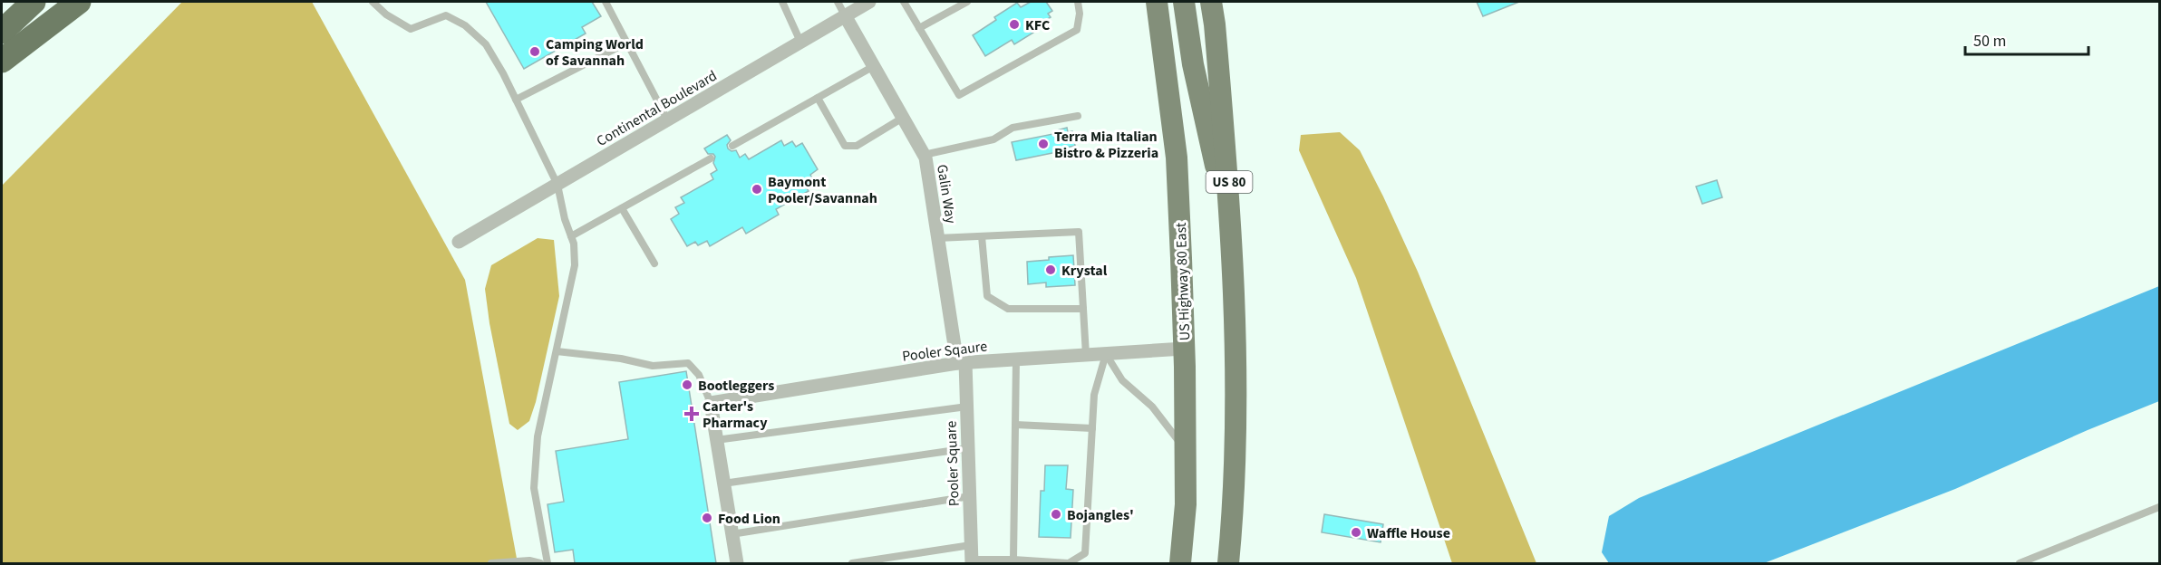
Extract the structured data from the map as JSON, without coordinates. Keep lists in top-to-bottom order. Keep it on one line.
{"streets":{"main road":["US 80","US Highway 80 East"],"street":["Continental Boulevard","Galin Way","Pooler Sqaure","Pooler Square"]},"crossings":[["Continental Boulevard","Galin Way"],["Galin Way","Pooler Sqaure"],["Galin Way","Pooler Square"],["US Highway 80 East","Pooler Sqaure"],["Pooler Sqaure","Pooler Square"]],"places":{"other":["KFC","Camping World of Savannah","Terra Mia Italian Bistro & Pizzeria","Baymont Pooler/Savannah","Krystal","Bootleggers","Bojangles'","Food Lion","Waffle House"],"health":["Carter's Pharmacy"]},"scale_bar":"50 m"}
